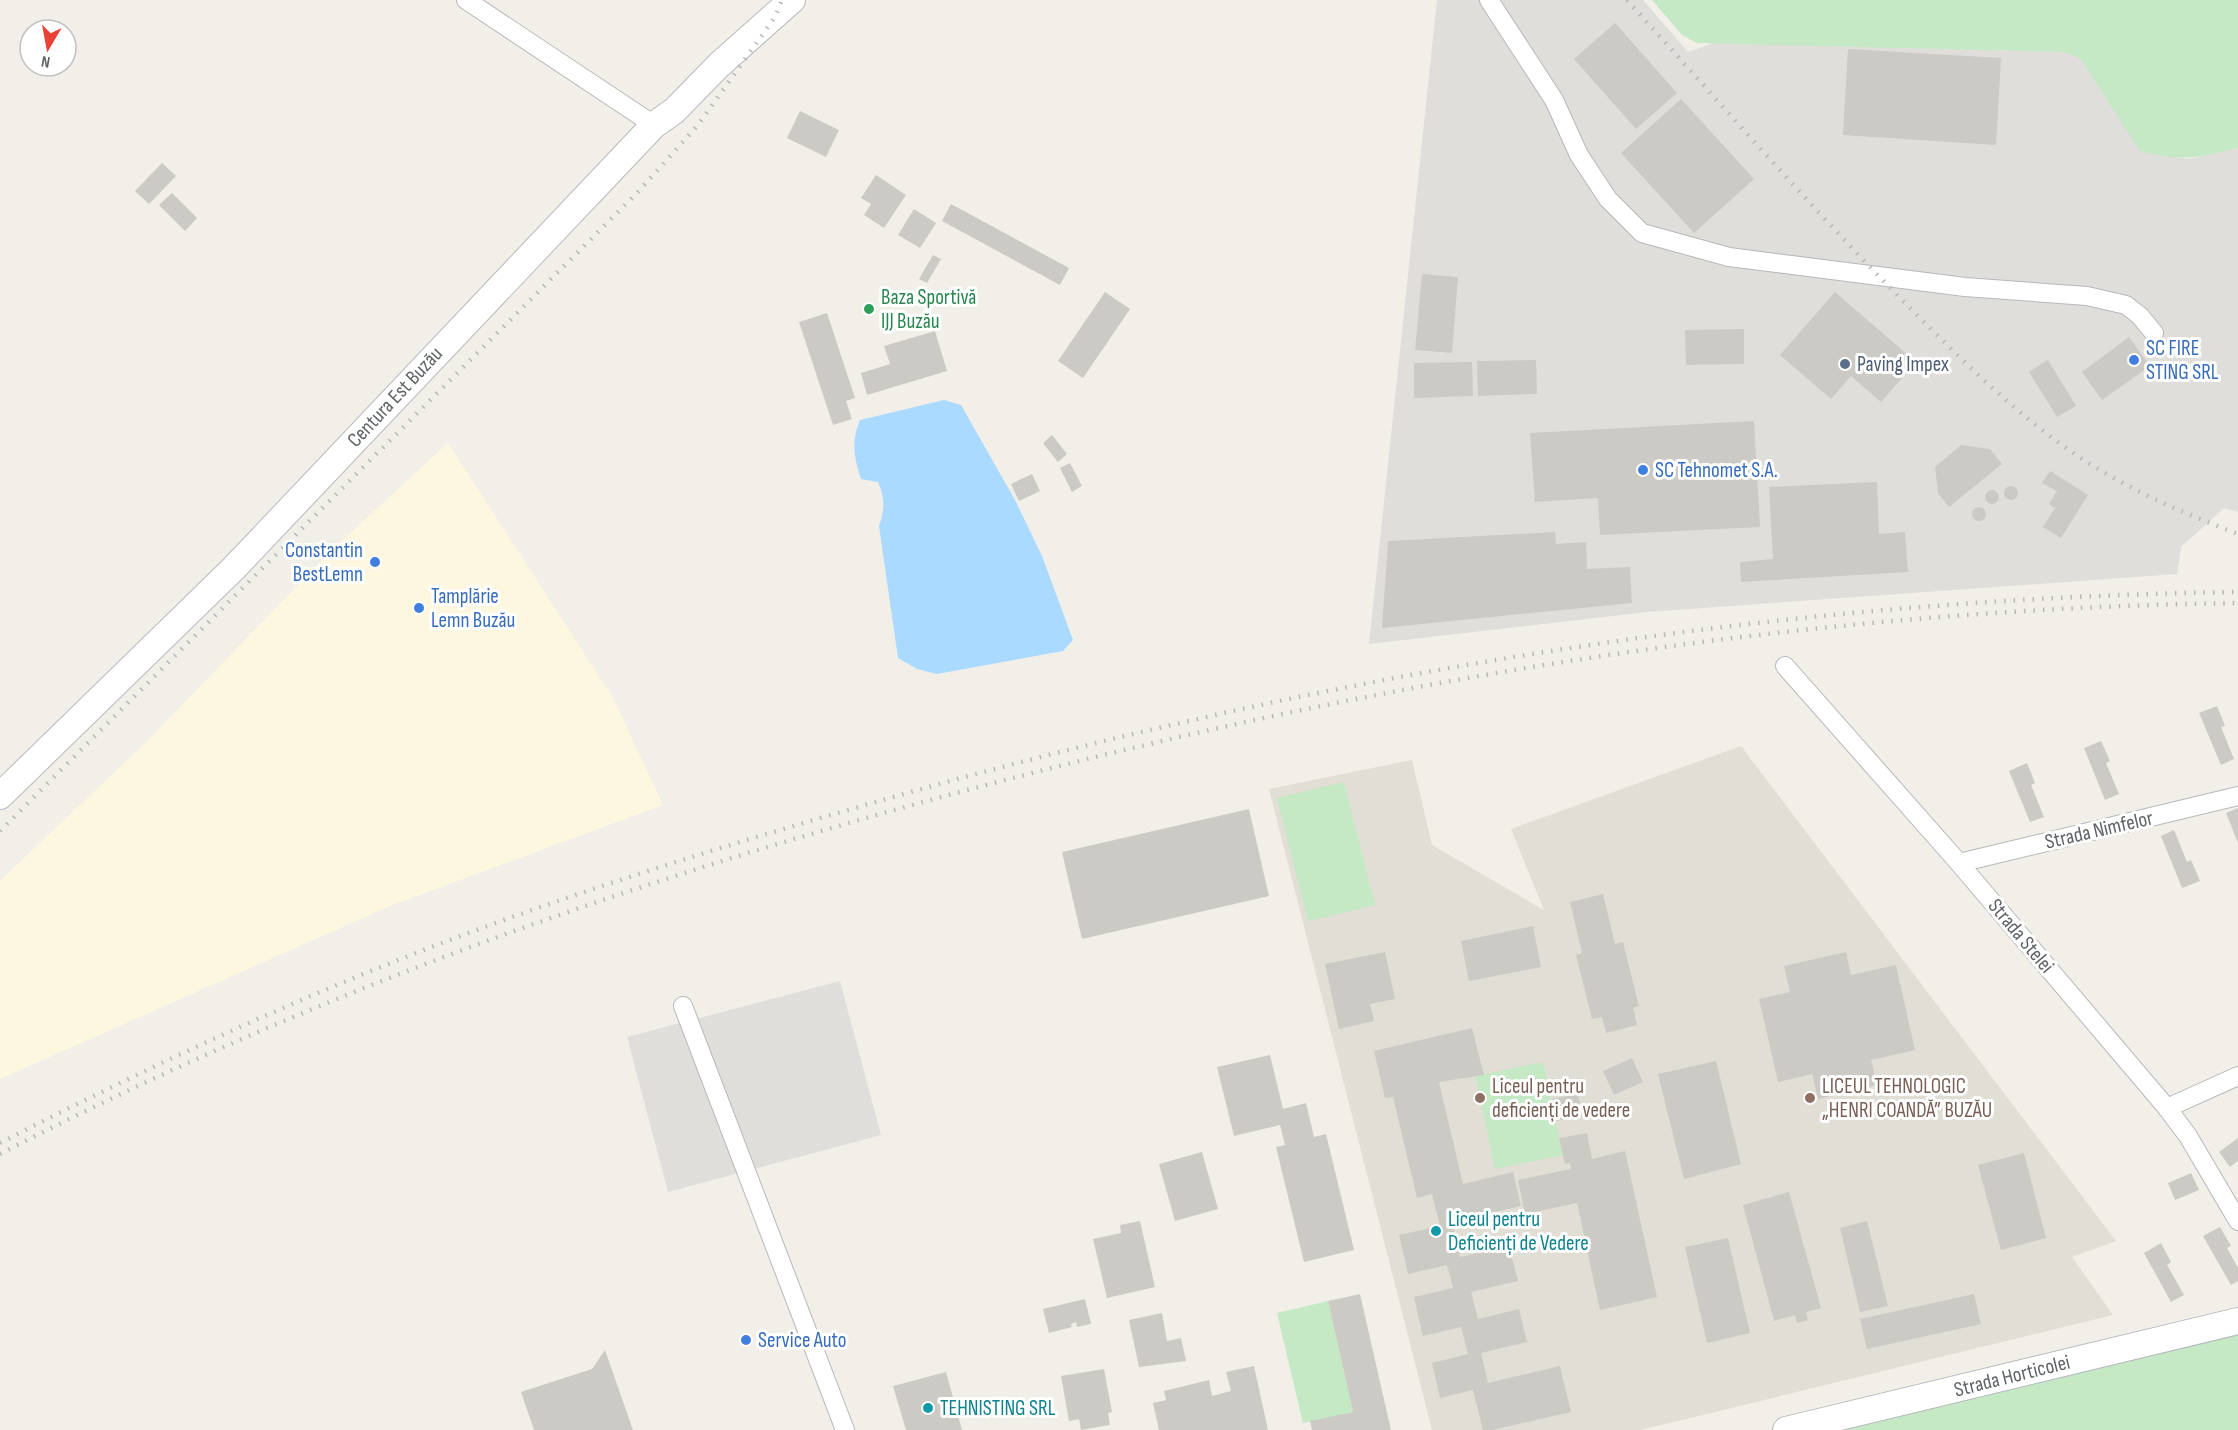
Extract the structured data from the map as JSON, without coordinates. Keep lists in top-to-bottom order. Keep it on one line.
{"streets":{"main road":["Centura Est Buzău","Strada Horticolei"],"street":["Strada Nimfelor","Strada Stelei"]},"crossings":[["Strada Nimfelor","Strada Stelei"]],"places":["Baza Sportivă IJJ Buzău","SC FIRE STING SRL","Paving Impex","SC Tehnomet S.A.","Constantin BestLemn","Tamplărie Lemn Buzău","Liceul pentru deficienți de vedere","LICEUL TEHNOLOGIC „HENRI COANDĂ” BUZĂU","Liceul pentru Deficienți de Vedere","Service Auto","TEHNISTING SRL"],"north":"bottom"}
